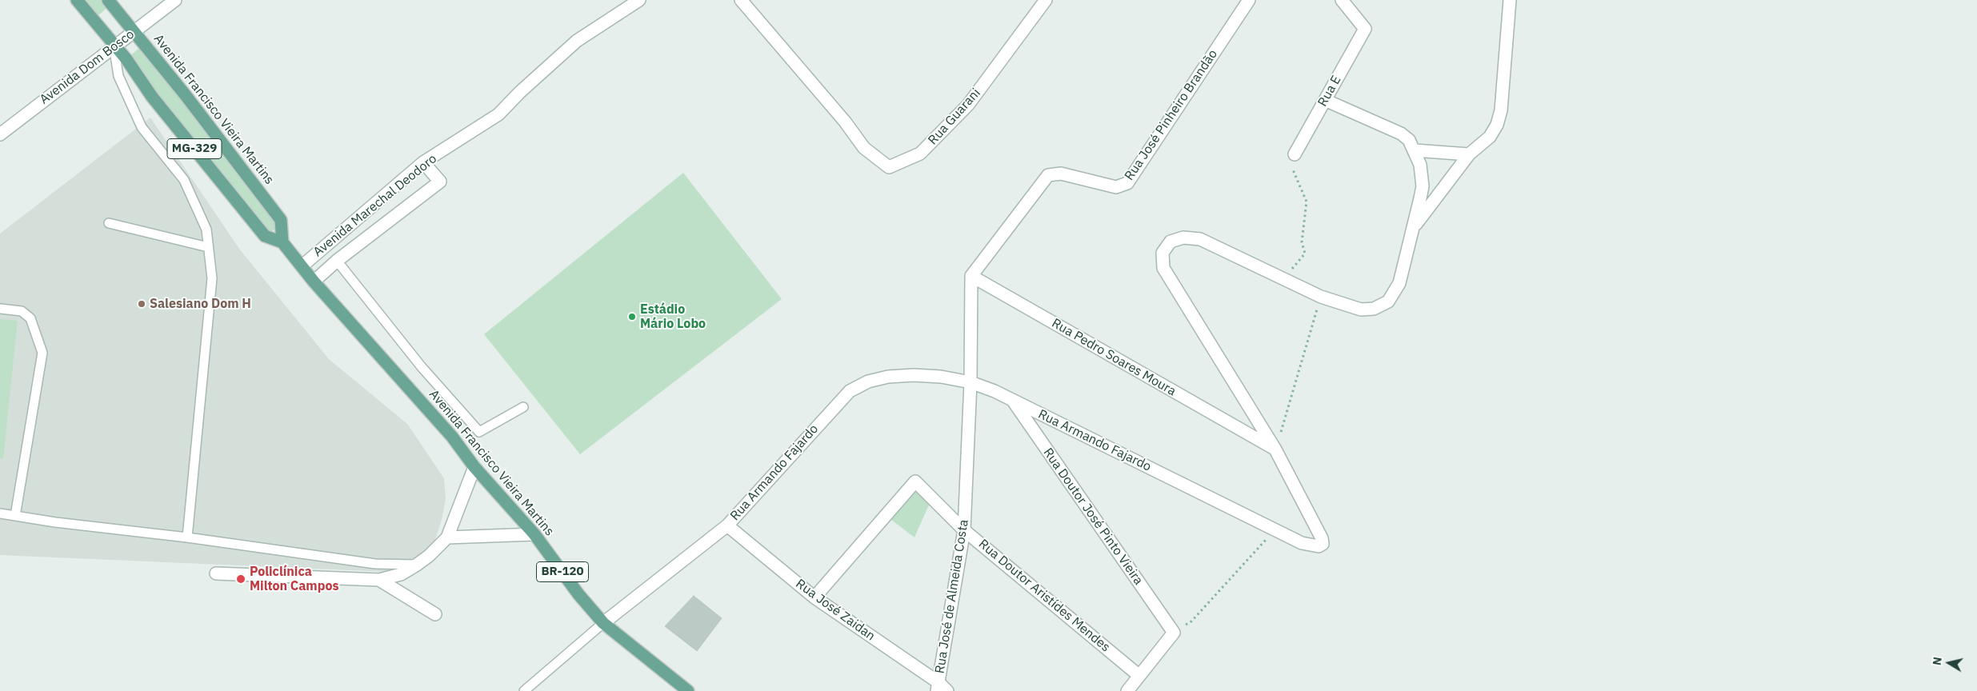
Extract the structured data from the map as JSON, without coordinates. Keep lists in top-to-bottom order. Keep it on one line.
{"streets":{"main road":["Avenida Francisco Vieira Martins","MG-329","BR-120"],"street":["Avenida Dom Bosco","Rua E","Rua José Pinheiro Brandão","Rua Guarani","Avenida Marechal Deodoro","Rua Pedro Soares Moura","Rua Armando Fajardo","Rua Doutor José Pinto Vieira","Rua Doutor Aristídes Mendes","Rua José de Almeida Costa","Rua José Zaidan"]},"crossings":[["Avenida Dom Bosco","Avenida Francisco Vieira Martins"],["Avenida Dom Bosco","MG-329"],["Avenida Francisco Vieira Martins","MG-329"],["Avenida Francisco Vieira Martins","Avenida Marechal Deodoro"],["Avenida Francisco Vieira Martins","Rua Armando Fajardo"],["Rua José Pinheiro Brandão","Rua Pedro Soares Moura"],["Rua José Pinheiro Brandão","Rua José de Almeida Costa"],["Rua Pedro Soares Moura","Rua Armando Fajardo"],["Rua Pedro Soares Moura","Rua José de Almeida Costa"],["Rua Armando Fajardo","Rua Doutor José Pinto Vieira"],["Rua Armando Fajardo","Rua José de Almeida Costa"],["Rua Armando Fajardo","Rua José Zaidan"],["Rua Doutor Aristídes Mendes","Rua José de Almeida Costa"],["Rua Doutor Aristídes Mendes","Rua José Zaidan"],["Rua José de Almeida Costa","Rua José Zaidan"]],"places":["Salesiano Dom H","Estádio Mário Lobo","Policlínica Milton Campos"],"north":"left"}
